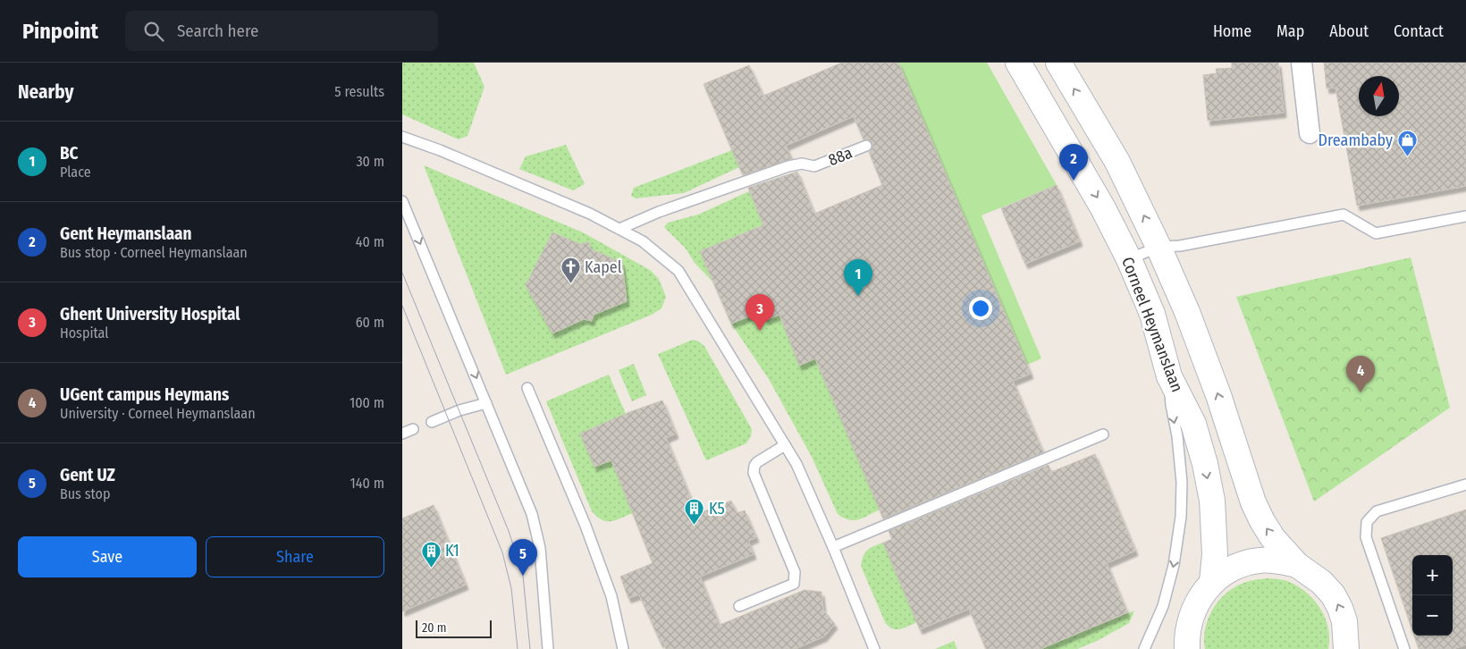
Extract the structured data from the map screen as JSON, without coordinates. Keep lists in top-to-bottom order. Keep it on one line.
{"streets":{"street":["Corneel Heymanslaan"],"lane":["88a"]},"places":{"shop":["Dreambaby"],"church":["Kapel"],"building":["K5","K1"]},"scale_bar":"20 m","north":"top","page":{"header":"Pinpoint","search":"Search here","nav":["Home","Map","About","Contact"],"heading":["Nearby","5 results"],"list":[{"mark":"1","name":"BC","note":"Place","value":"30 m"},{"mark":"2","name":"Gent Heymanslaan","note":"Bus stop · Corneel Heymanslaan","value":"40 m"},{"mark":"3","name":"Ghent University Hospital","note":"Hospital","value":"60 m"},{"mark":"4","name":"UGent campus Heymans","note":"University · Corneel Heymanslaan","value":"100 m"},{"mark":"5","name":"Gent UZ","note":"Bus stop","value":"140 m"}],"pins":["2","1","3","4","5"],"buttons":["Save","Share"],"map_buttons":["+","−"],"scale":"20 m"}}
